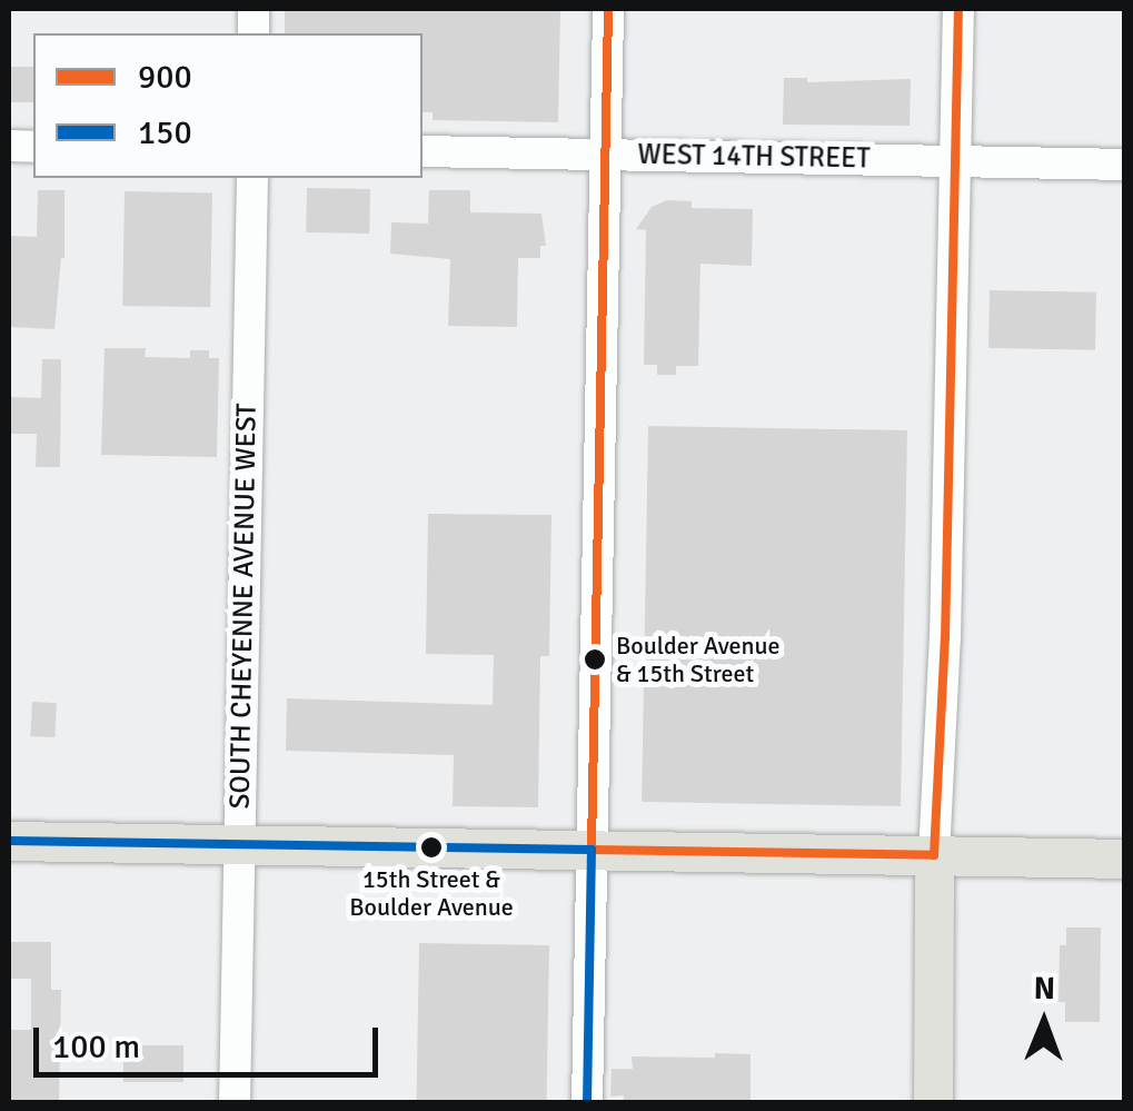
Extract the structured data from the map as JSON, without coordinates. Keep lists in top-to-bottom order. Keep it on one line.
{"streets":{"street":["WEST 14TH STREET","SOUTH CHEYENNE AVENUE WEST"]},"places":["Boulder Avenue & 15th Street","15th Street & Boulder Avenue"],"lines":["transit line 900","transit line 150"],"legend":["900","150"],"scale_bar":"100 m","north":"top"}
